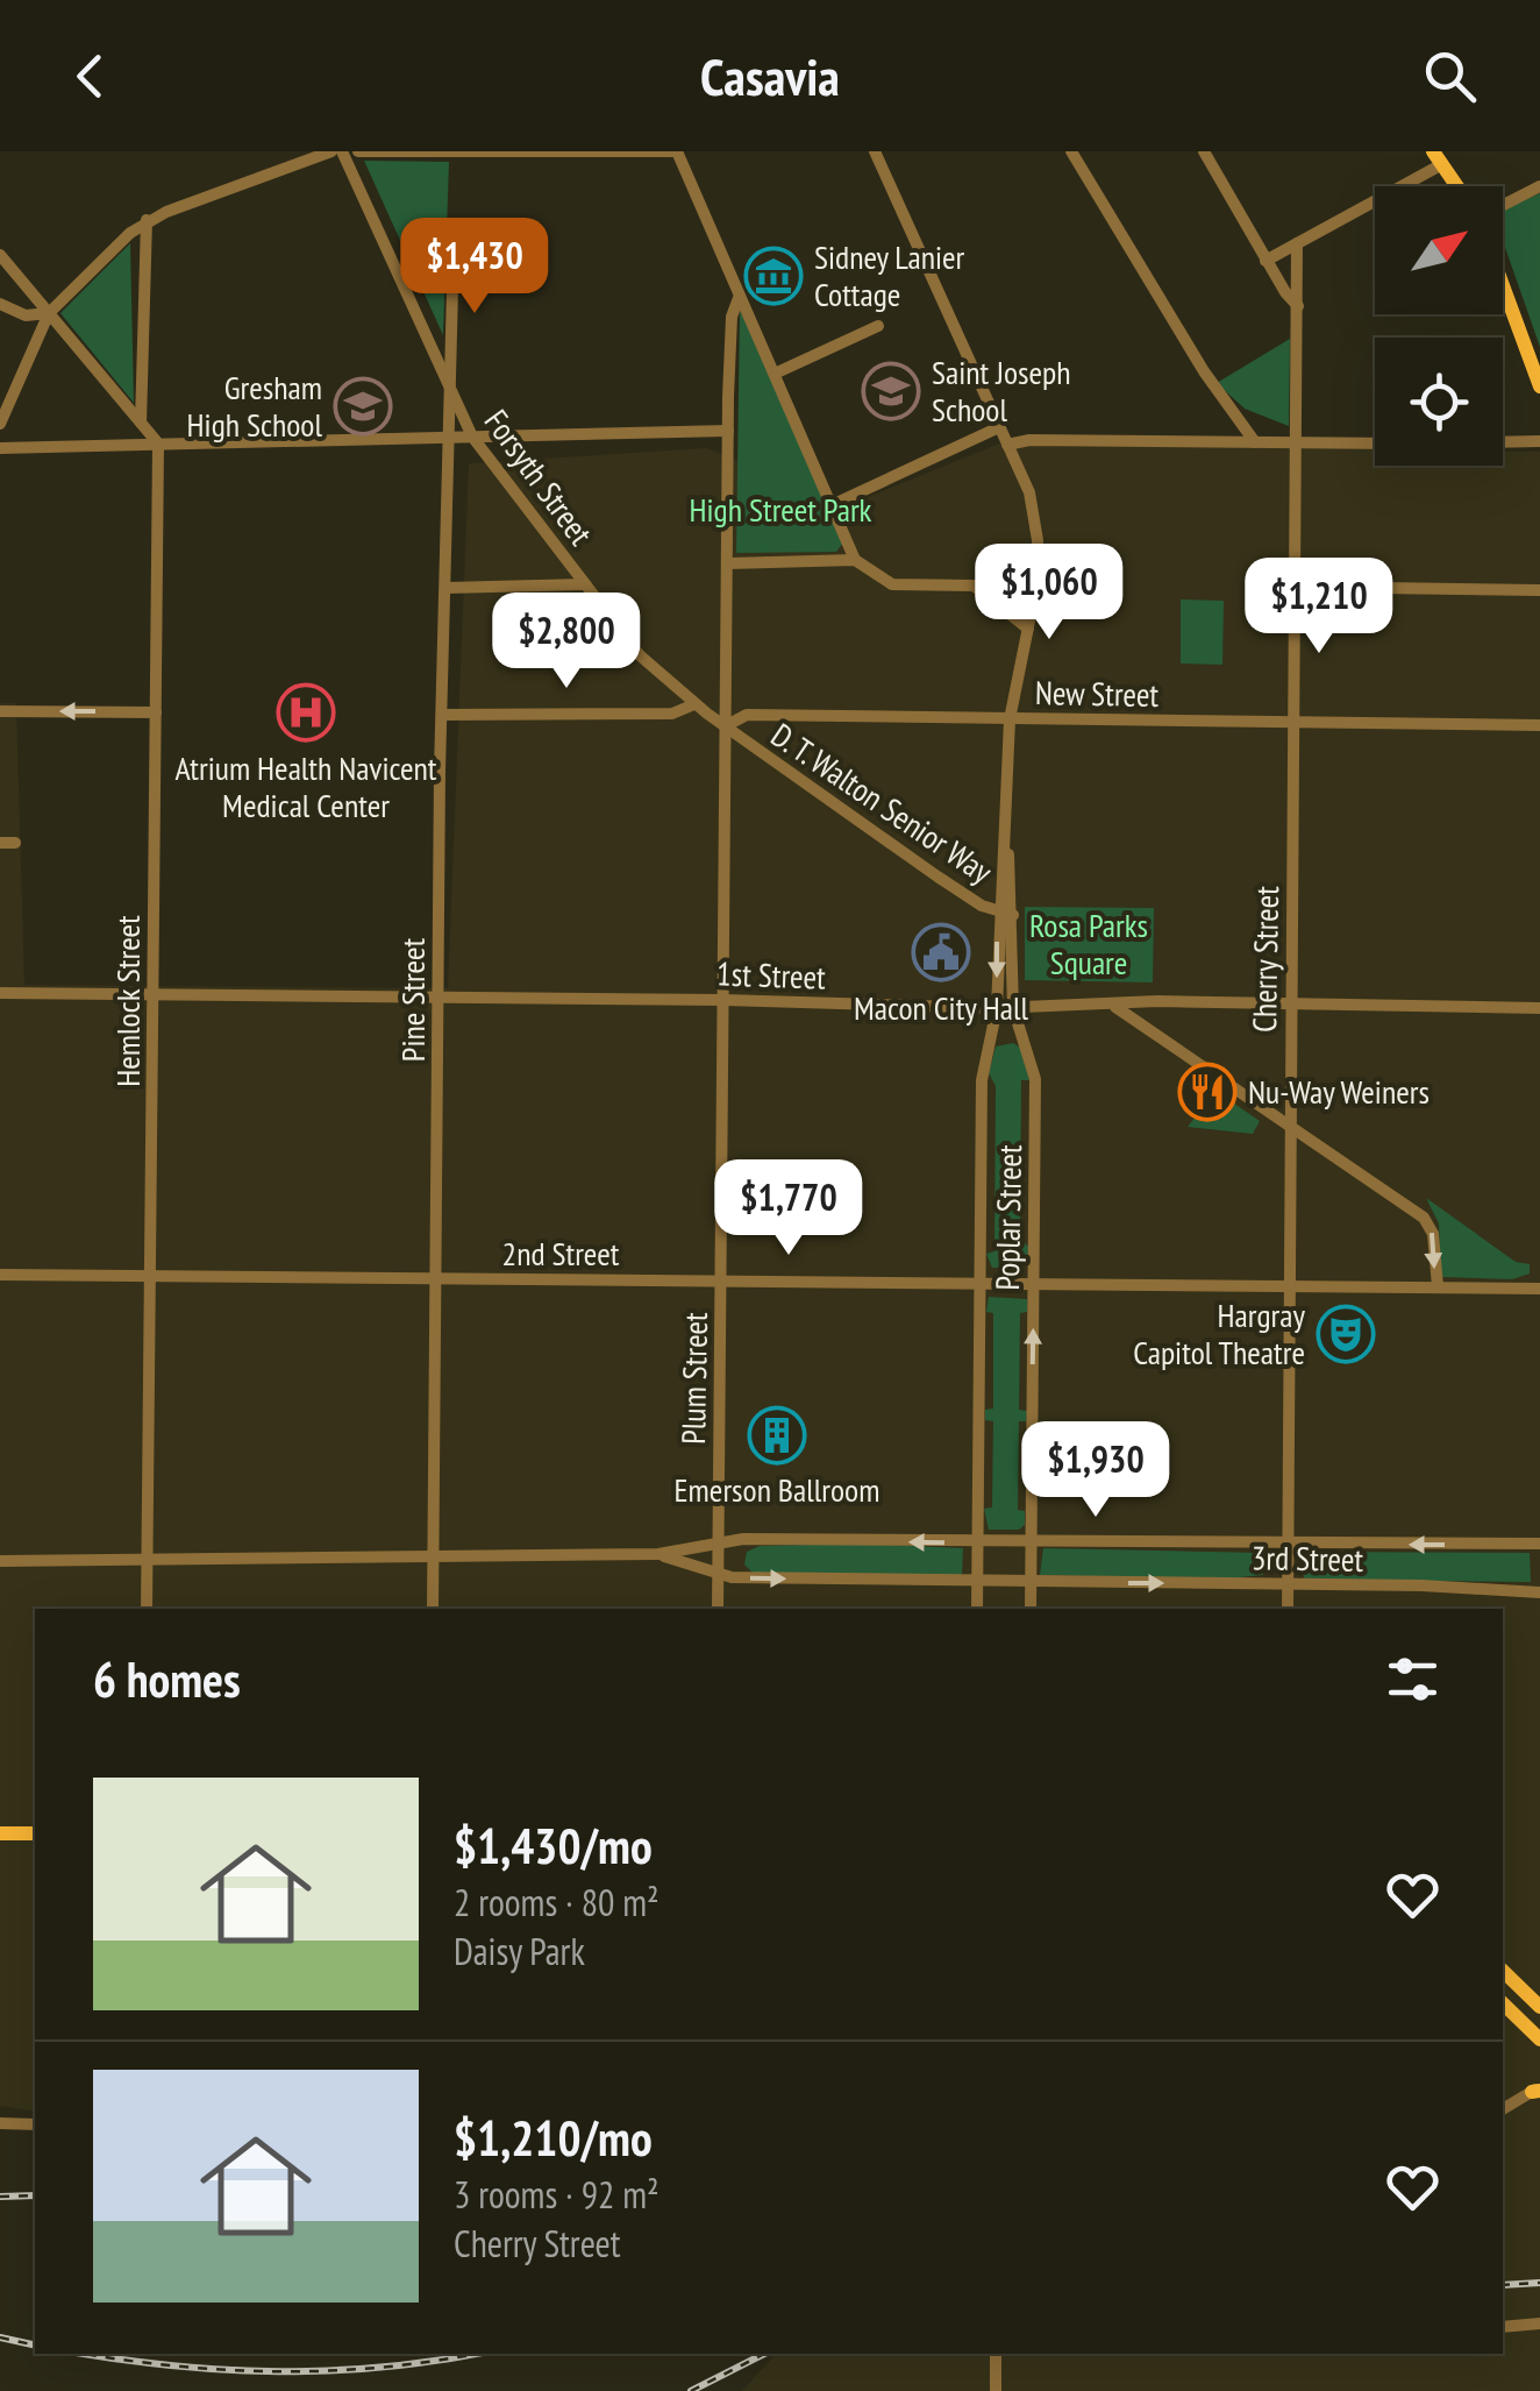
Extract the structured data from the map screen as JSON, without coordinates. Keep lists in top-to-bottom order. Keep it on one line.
{"streets":{"street":["Forsyth Street","New Street","D. T. Walton Senior Way","Cherry Street","1st Street","Pine Street","Hemlock Street","Poplar Street","2nd Street","Plum Street","3rd Street"]},"crossings":[["Forsyth Street","New Street"],["Forsyth Street","D. T. Walton Senior Way"],["Forsyth Street","Pine Street"],["Forsyth Street","Plum Street"],["New Street","D. T. Walton Senior Way"],["New Street","Cherry Street"],["New Street","Poplar Street"],["New Street","Plum Street"],["D. T. Walton Senior Way","Poplar Street"],["D. T. Walton Senior Way","Plum Street"],["Cherry Street","1st Street"],["Cherry Street","2nd Street"],["Cherry Street","3rd Street"],["1st Street","Pine Street"],["1st Street","Hemlock Street"],["1st Street","Poplar Street"],["1st Street","Plum Street"],["Pine Street","2nd Street"],["Pine Street","3rd Street"],["Hemlock Street","2nd Street"],["Hemlock Street","3rd Street"],["Poplar Street","2nd Street"],["Poplar Street","3rd Street"],["2nd Street","Plum Street"],["Plum Street","3rd Street"]],"parks":["High Street Park","Rosa Parks Square"],"places":{"museum":["Sidney Lanier Cottage"],"school or university":["Saint Joseph School","Gresham High School"],"hospital":["Atrium Health Navicent Medical Center"],"public building":["Macon City Hall"],"restaurant":["Nu-Way Weiners"],"theatre":["Hargray Capitol Theatre"],"building":["Emerson Ballroom"]},"north":"top right","page":{"header":"Casavia","price":["$1,430","$1,060","$1,210","$2,800","$1,770","$1,930"],"heading":"6 homes","list":[{"name":"$1,430/mo","note":"2 rooms · 80 m² · Daisy Park"},{"name":"$1,210/mo","note":"3 rooms · 92 m² · Cherry Street"}]}}
